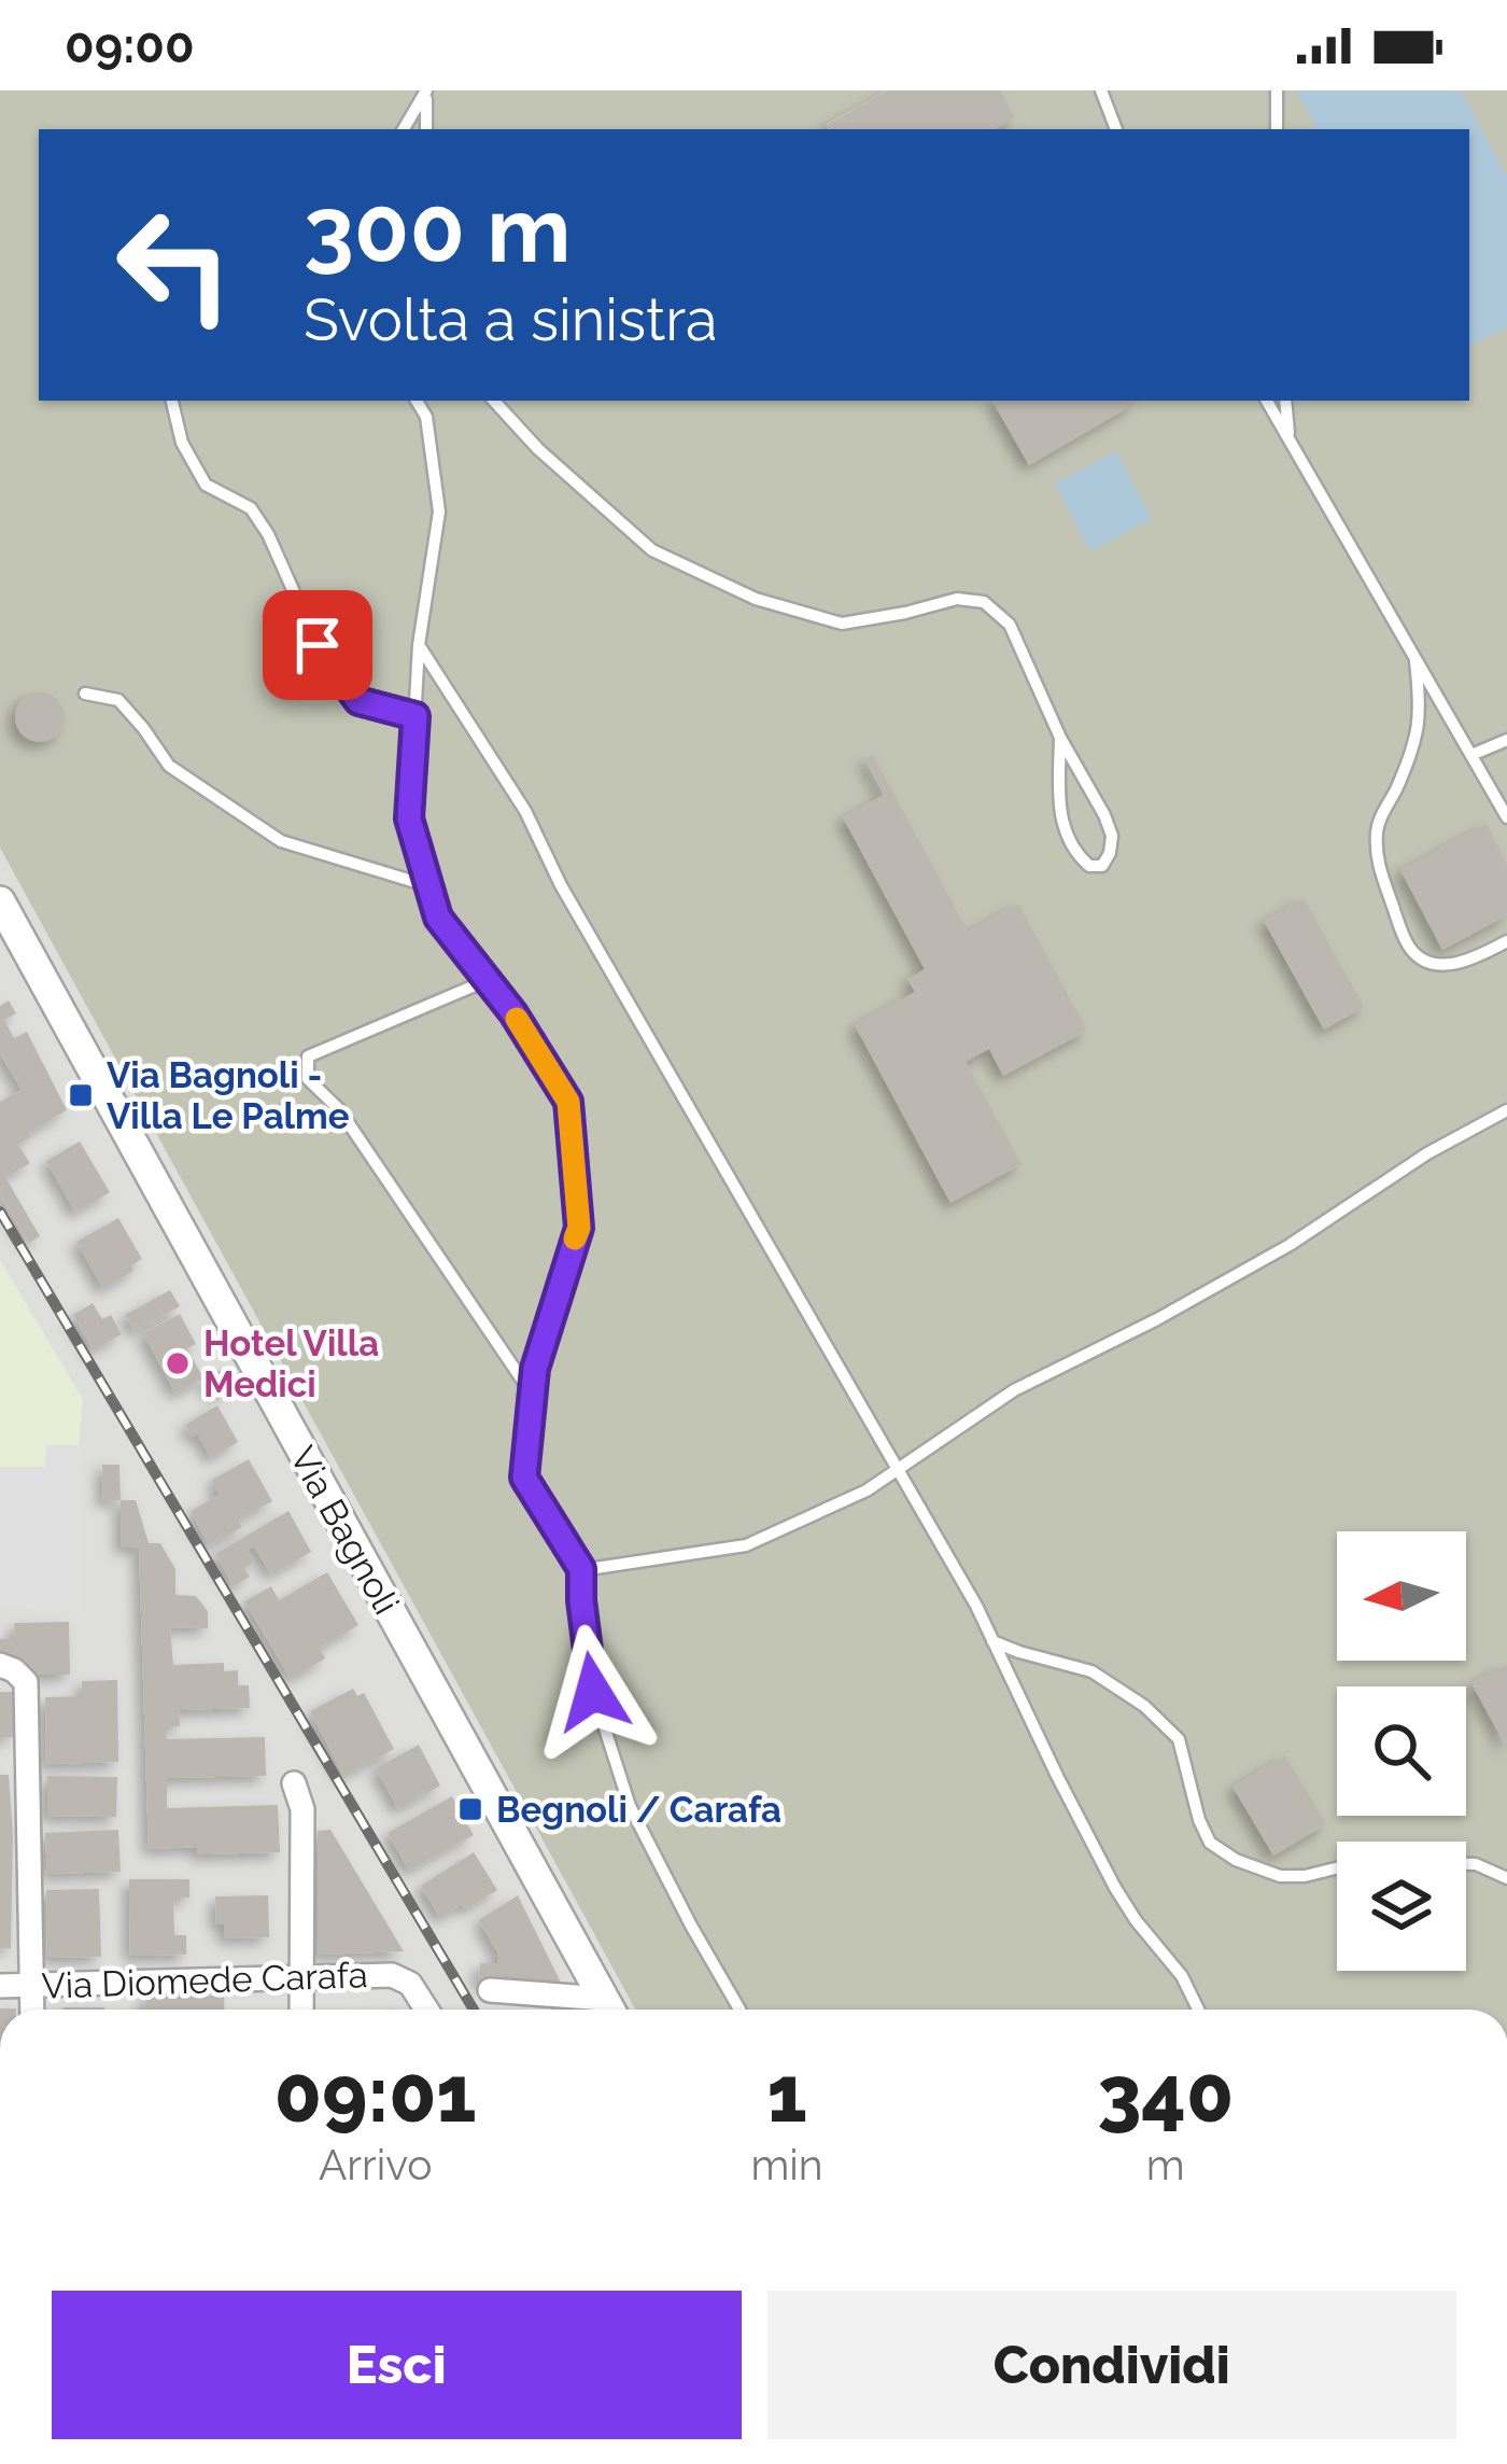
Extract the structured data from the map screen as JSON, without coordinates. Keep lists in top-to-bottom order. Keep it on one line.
{"streets":{"street":["Via Bagnoli","Via Diomede Carafa"]},"places":{"transit":["Via Bagnoli - Villa Le Palme","Begnoli / Carafa"],"other":["Hotel Villa Medici"]},"north":"left","page":{"status":"09:00","turn":["300 m","Svolta a sinistra"],"eta":["09:01","Arrivo","1","min","340","m"],"buttons":["Esci","Condividi"]}}
